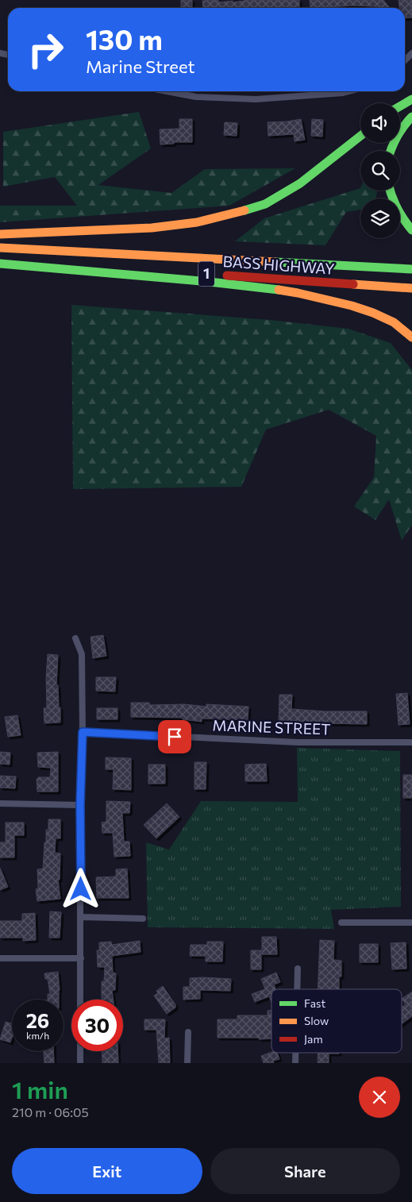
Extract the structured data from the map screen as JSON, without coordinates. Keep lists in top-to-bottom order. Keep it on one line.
{"streets":{"highway":["BASS HIGHWAY","1"],"street":["MARINE STREET"]},"legend":["Fast","Slow","Jam"],"page":{"turn":["130 m","Marine Street"],"speed":"26 km/h","limit":"30","heading":["1 min","210 m · 06:05"],"buttons":["Exit","Share"]}}
